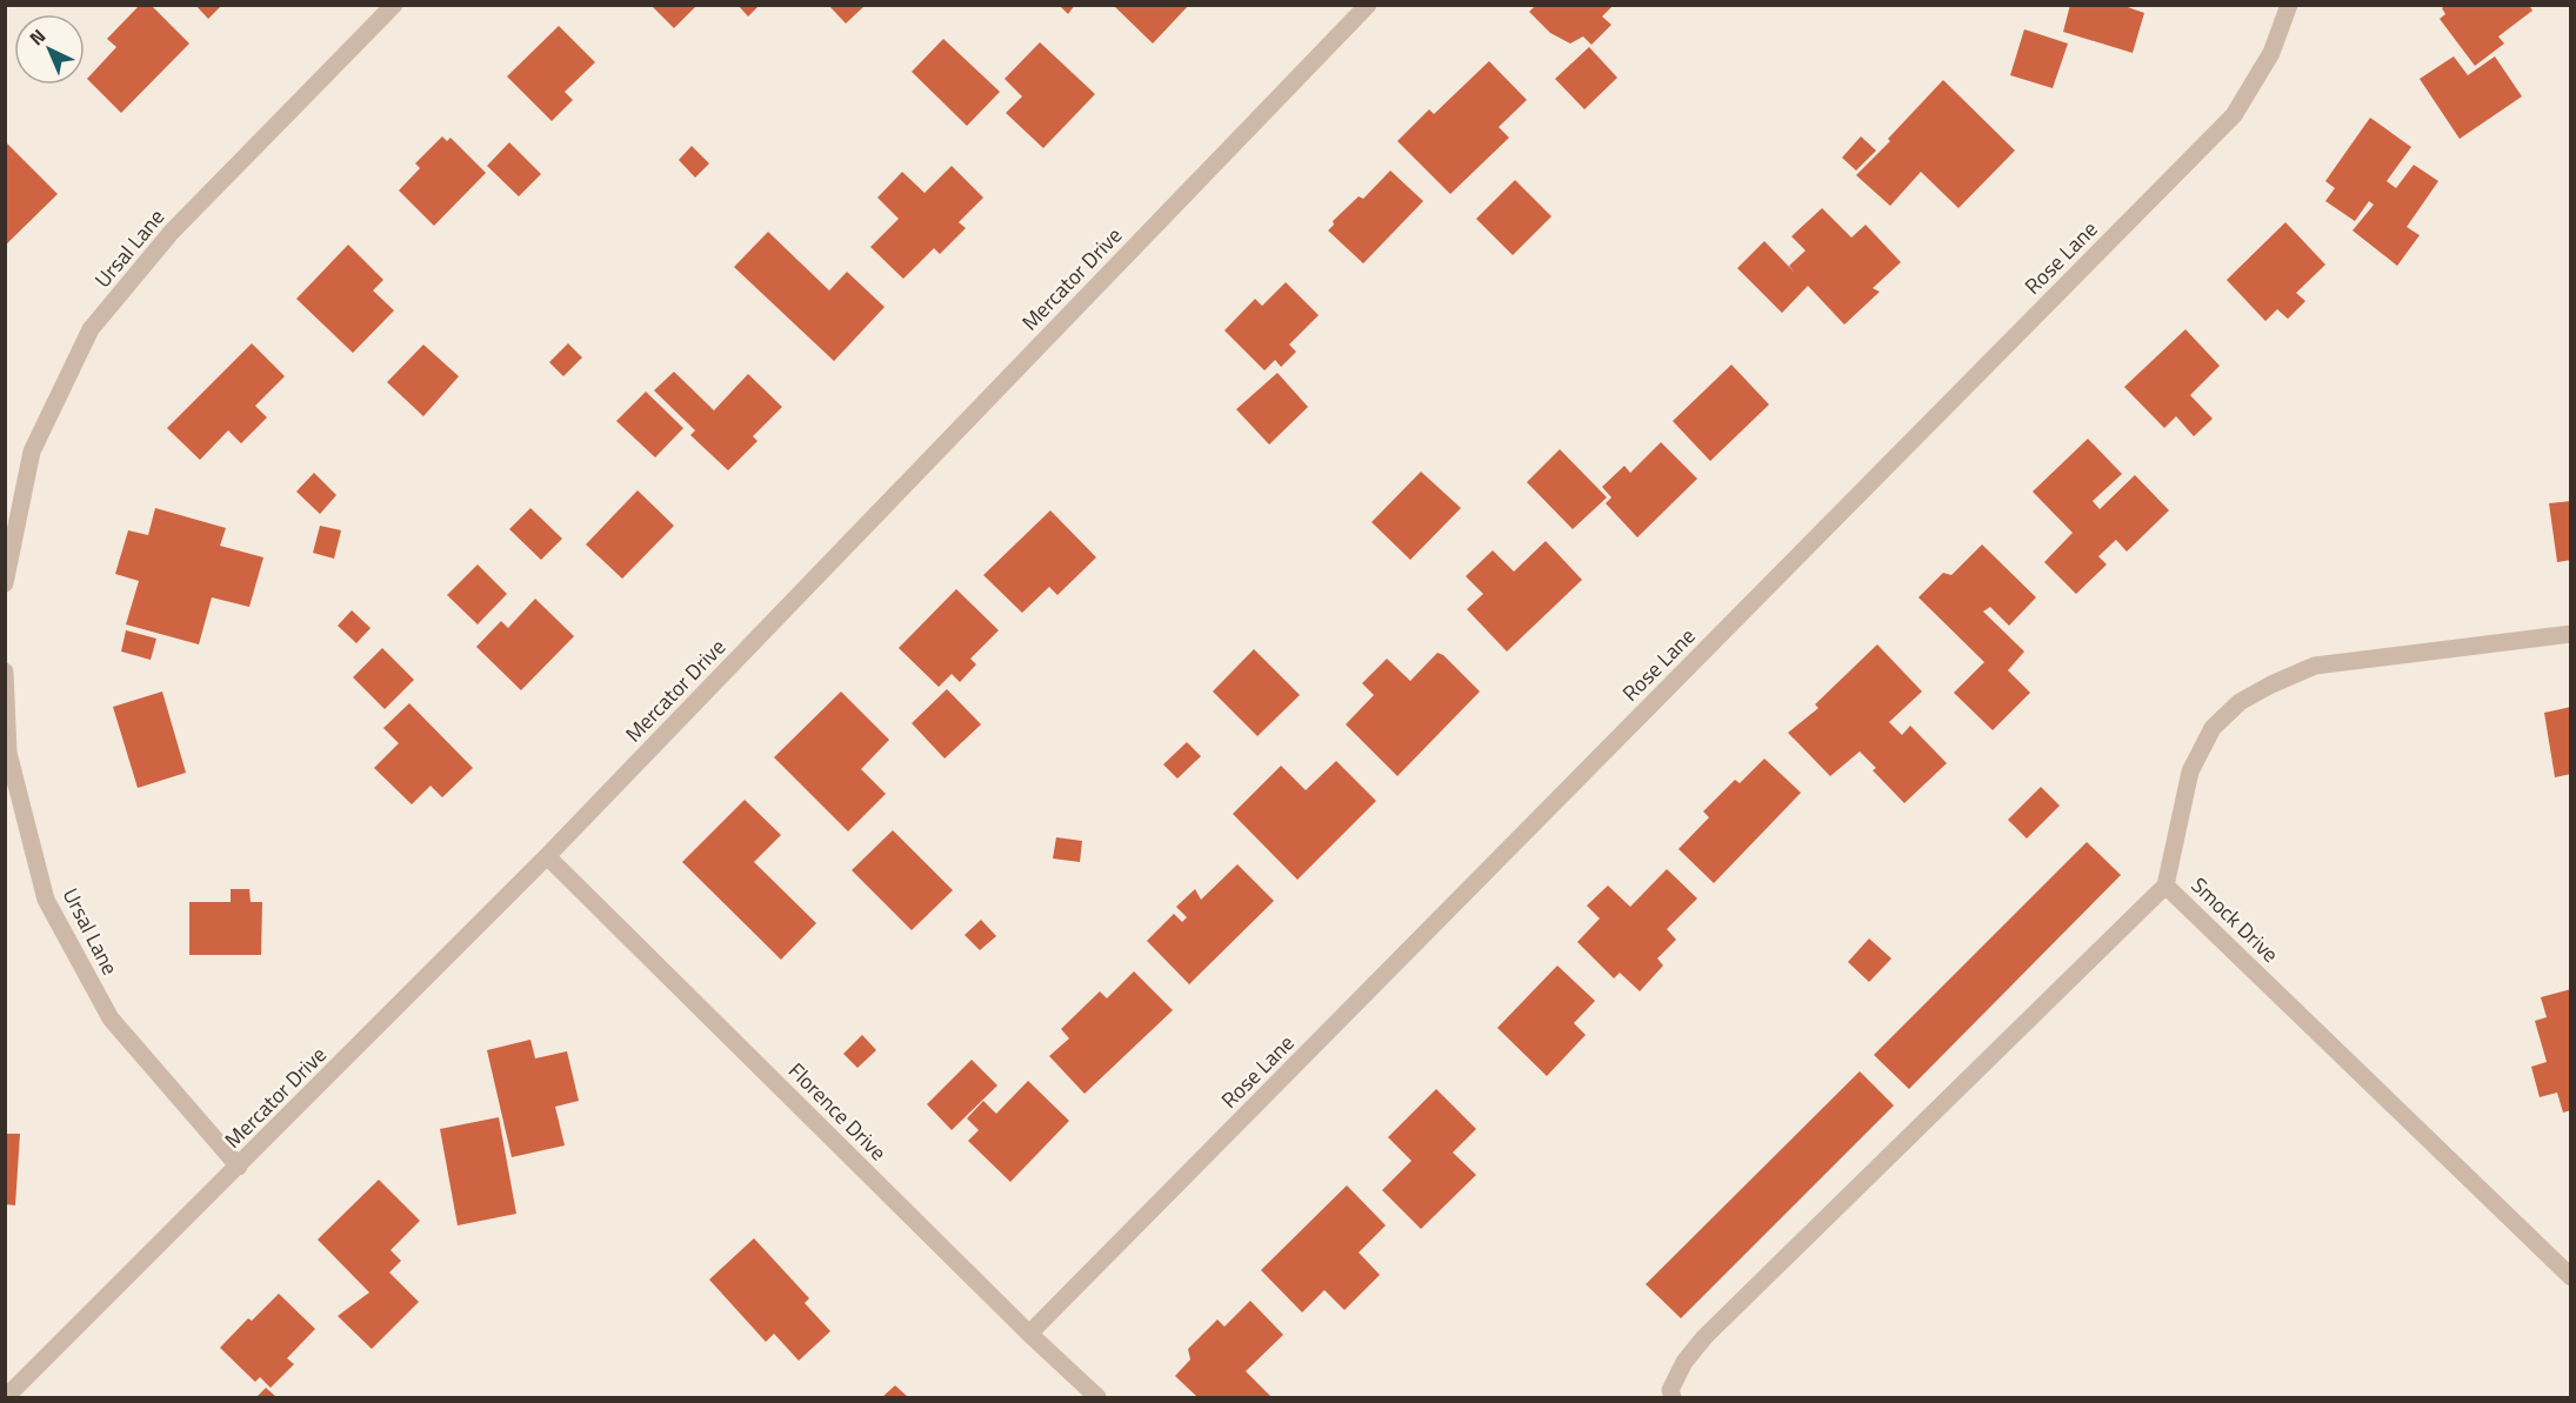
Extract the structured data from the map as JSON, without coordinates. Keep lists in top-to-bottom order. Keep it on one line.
{"streets":{"street":["Ursal Lane","Rose Lane","Mercator Drive","Smock Drive","Florence Drive"]},"crossings":[["Ursal Lane","Mercator Drive"],["Rose Lane","Florence Drive"],["Mercator Drive","Florence Drive"]],"north":"top left"}
